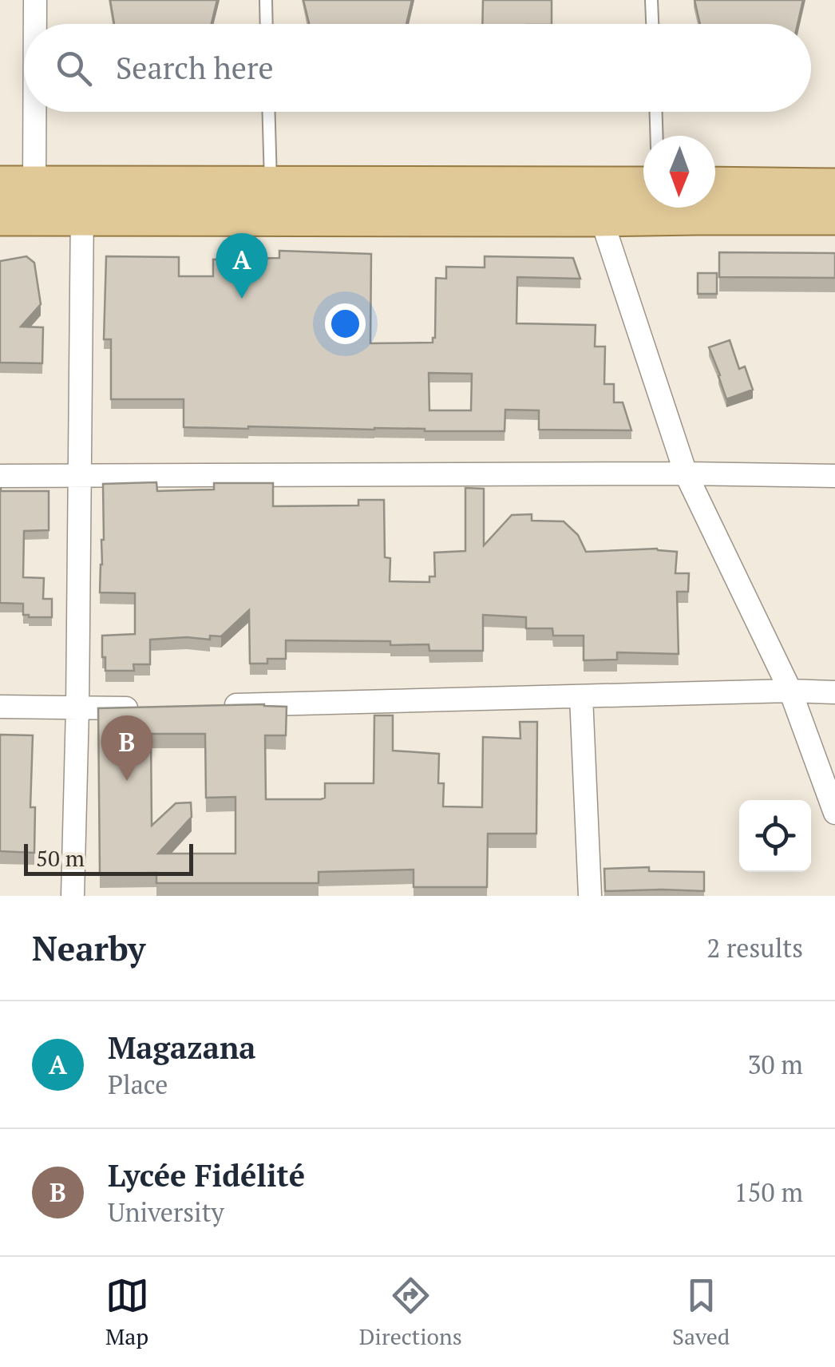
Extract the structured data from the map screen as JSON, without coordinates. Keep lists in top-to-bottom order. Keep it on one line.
{"scale_bar":"50 m","north":"bottom","page":{"search":"Search here","pins":["A","B"],"scale":"50 m","heading":["Nearby","2 results"],"list":[{"mark":"A","name":"Magazana","note":"Place","value":"30 m"},{"mark":"B","name":"Lycée Fidélité","note":"University","value":"150 m"}],"nav":["Map","Directions","Saved"]}}
